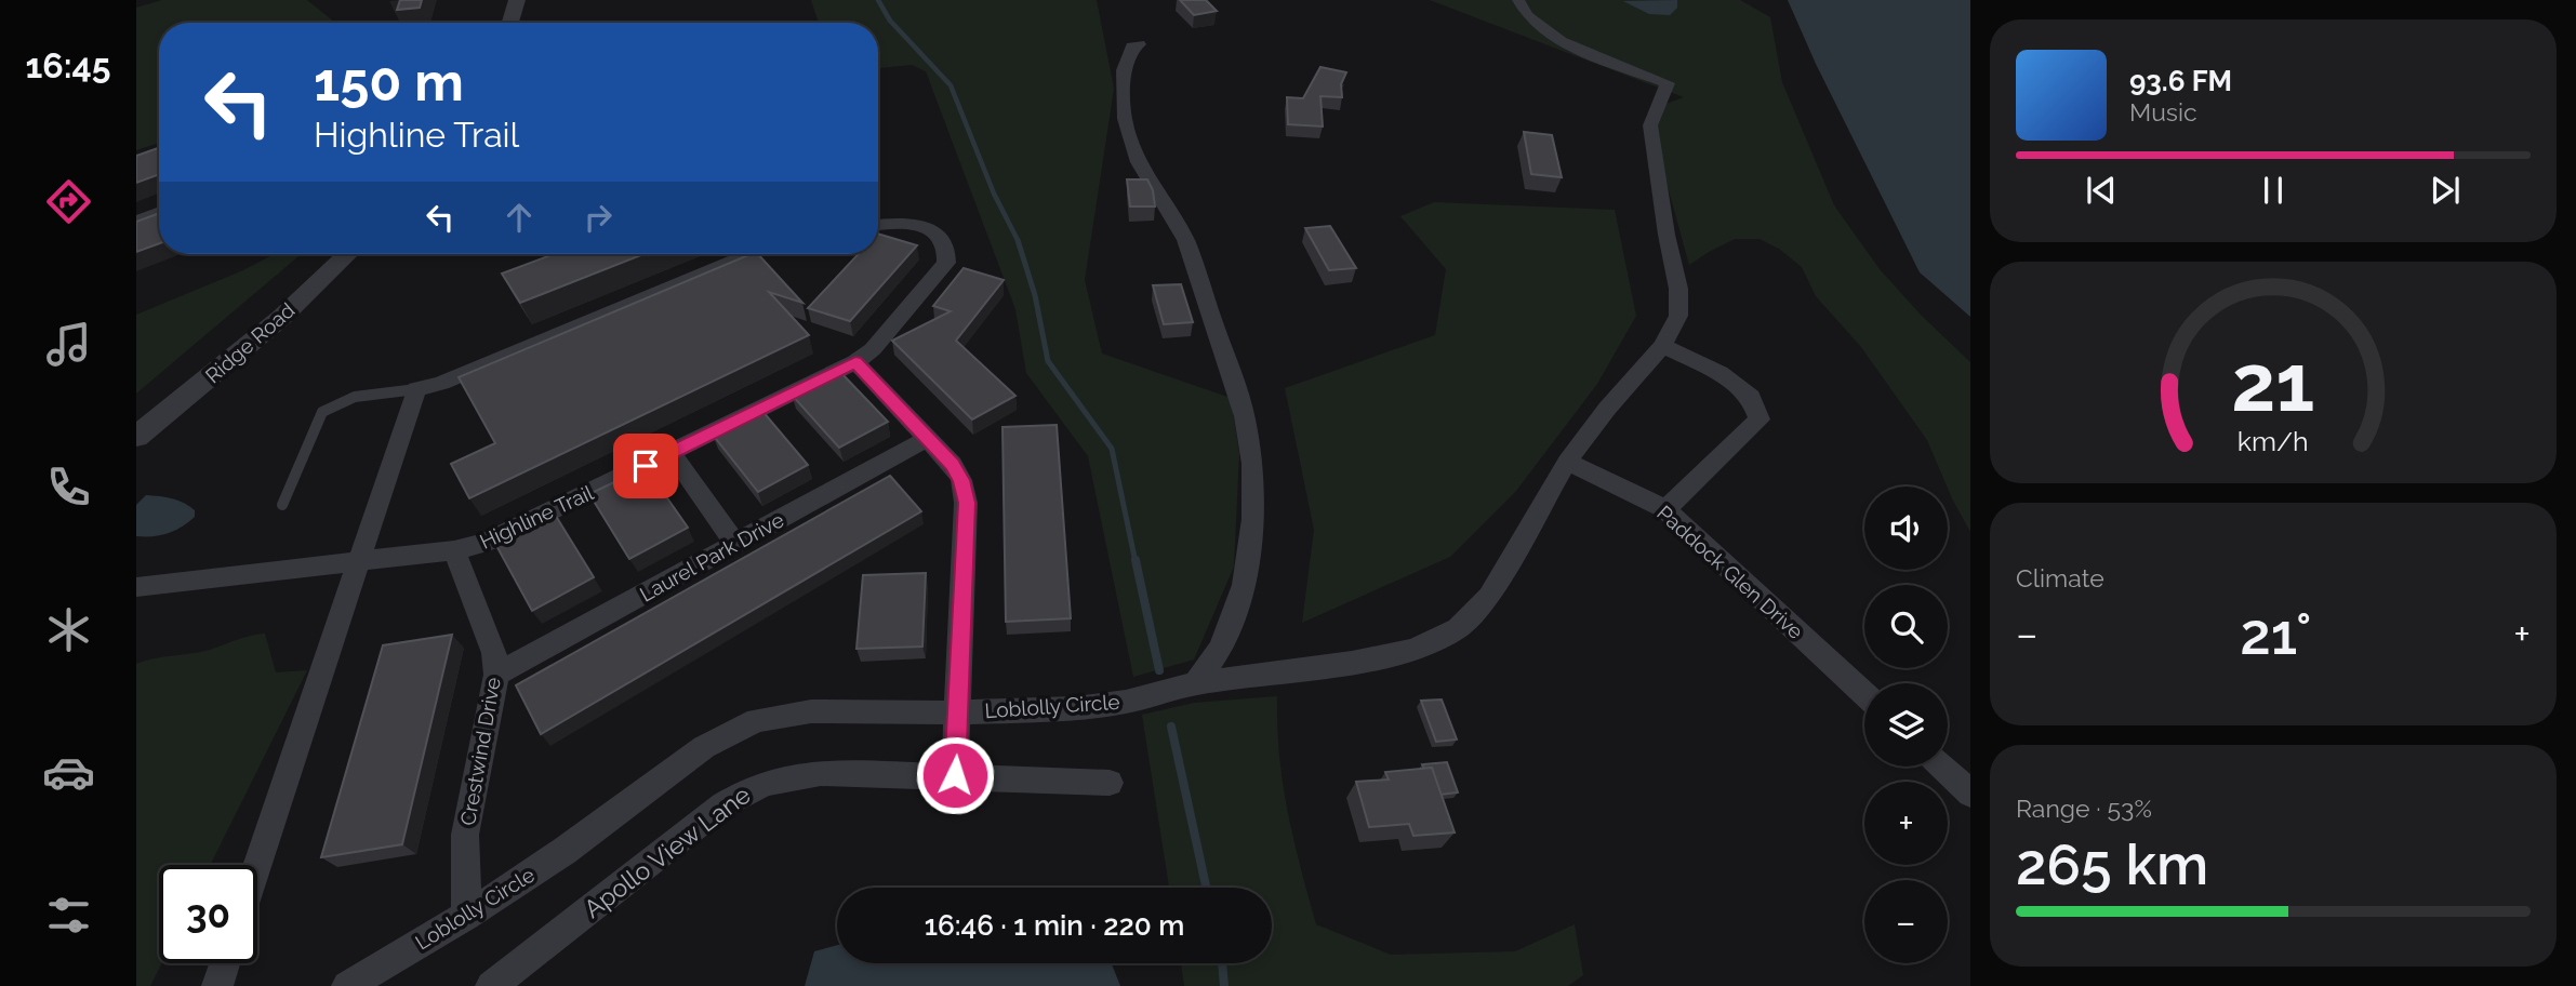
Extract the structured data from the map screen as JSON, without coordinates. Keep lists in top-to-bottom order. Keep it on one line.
{"streets":{"street":["Ridge Road","Highline Trail","Laurel Park Drive","Paddock Glen Drive","Loblolly Circle","Crestwind Drive","Apollo View Lane"]},"crossings":[["Highline Trail","Crestwind Drive"],["Laurel Park Drive","Crestwind Drive"],["Paddock Glen Drive","Loblolly Circle"],["Loblolly Circle","Crestwind Drive"]],"page":{"tabs":"16:45","turn":["150 m","Highline Trail"],"song":["93.6 FM","Music"],"map_buttons":["+","−"],"tile":["Climate",["Range · 53%","265 km"]],"heat":["−","21°","+"],"limit":"30","trip":"16:46 · 1 min · 220 m","gauge":["21","km/h"]}}
